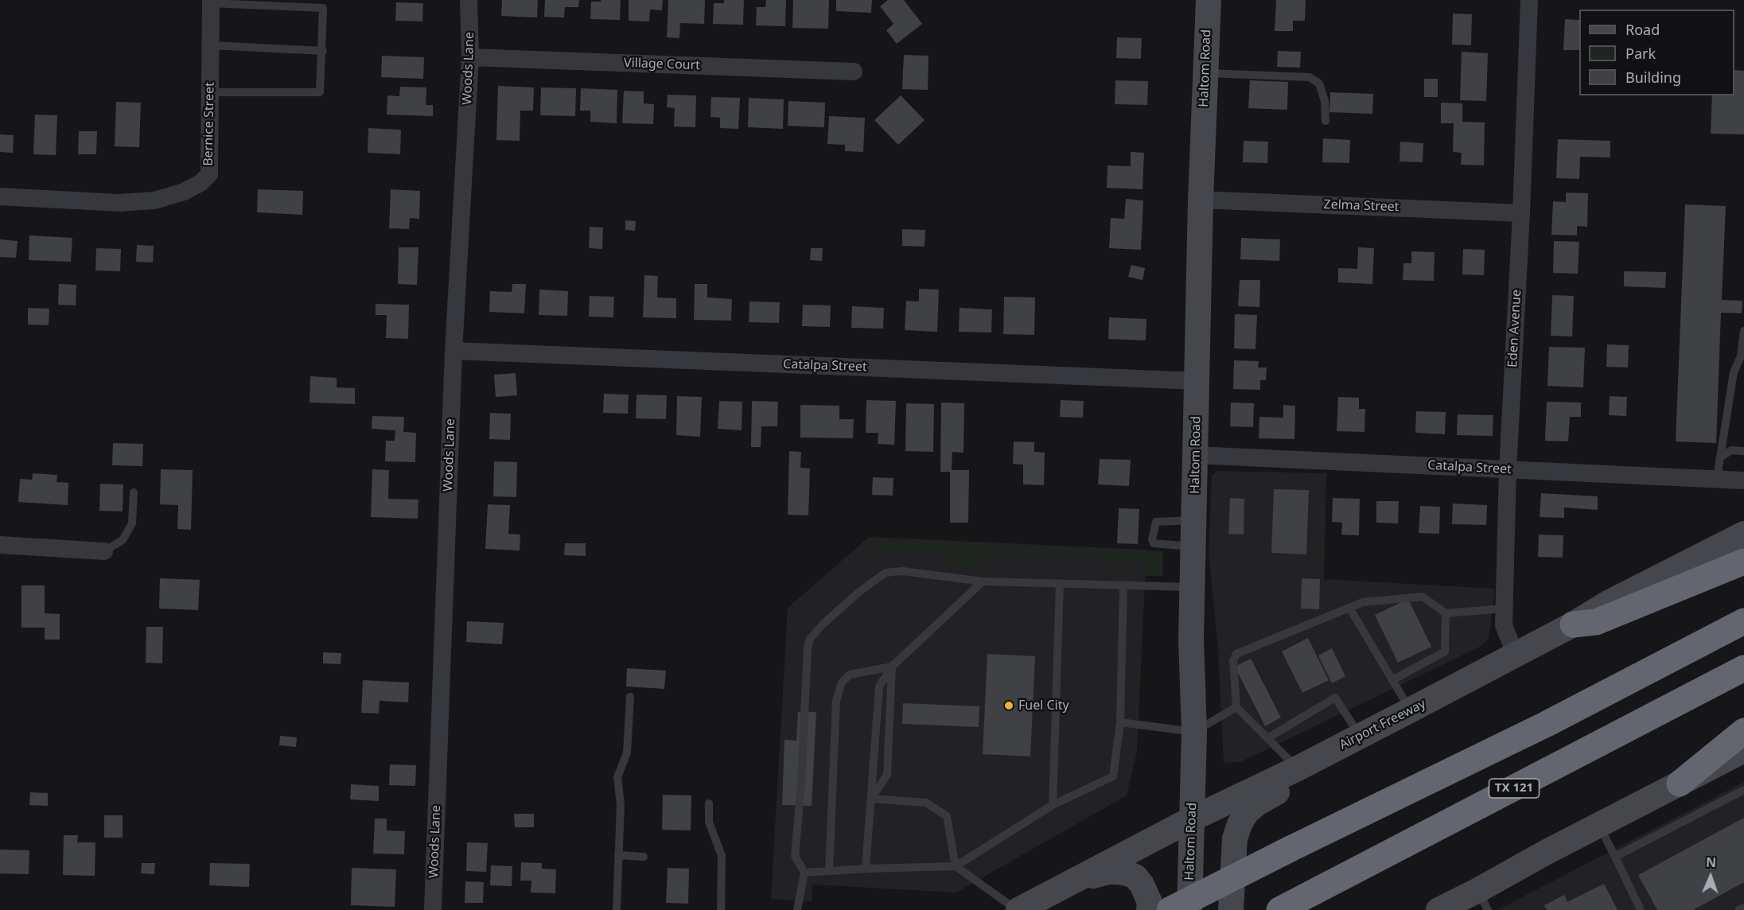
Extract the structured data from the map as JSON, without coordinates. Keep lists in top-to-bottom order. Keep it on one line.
{"streets":{"highway":["TX 121"],"main road":["Haltom Road","Airport Freeway"],"street":["Village Court","Woods Lane","Bernice Street","Zelma Street","Eden Avenue","Catalpa Street"]},"crossings":[["Village Court","Woods Lane"],["Woods Lane","Catalpa Street"],["Haltom Road","Zelma Street"],["Haltom Road","Catalpa Street"],["Haltom Road","Airport Freeway"],["Zelma Street","Eden Avenue"],["Eden Avenue","Catalpa Street"],["Eden Avenue","Airport Freeway"]],"places":["Fuel City"],"legend":["Road","Park","Building"],"north":"top"}
